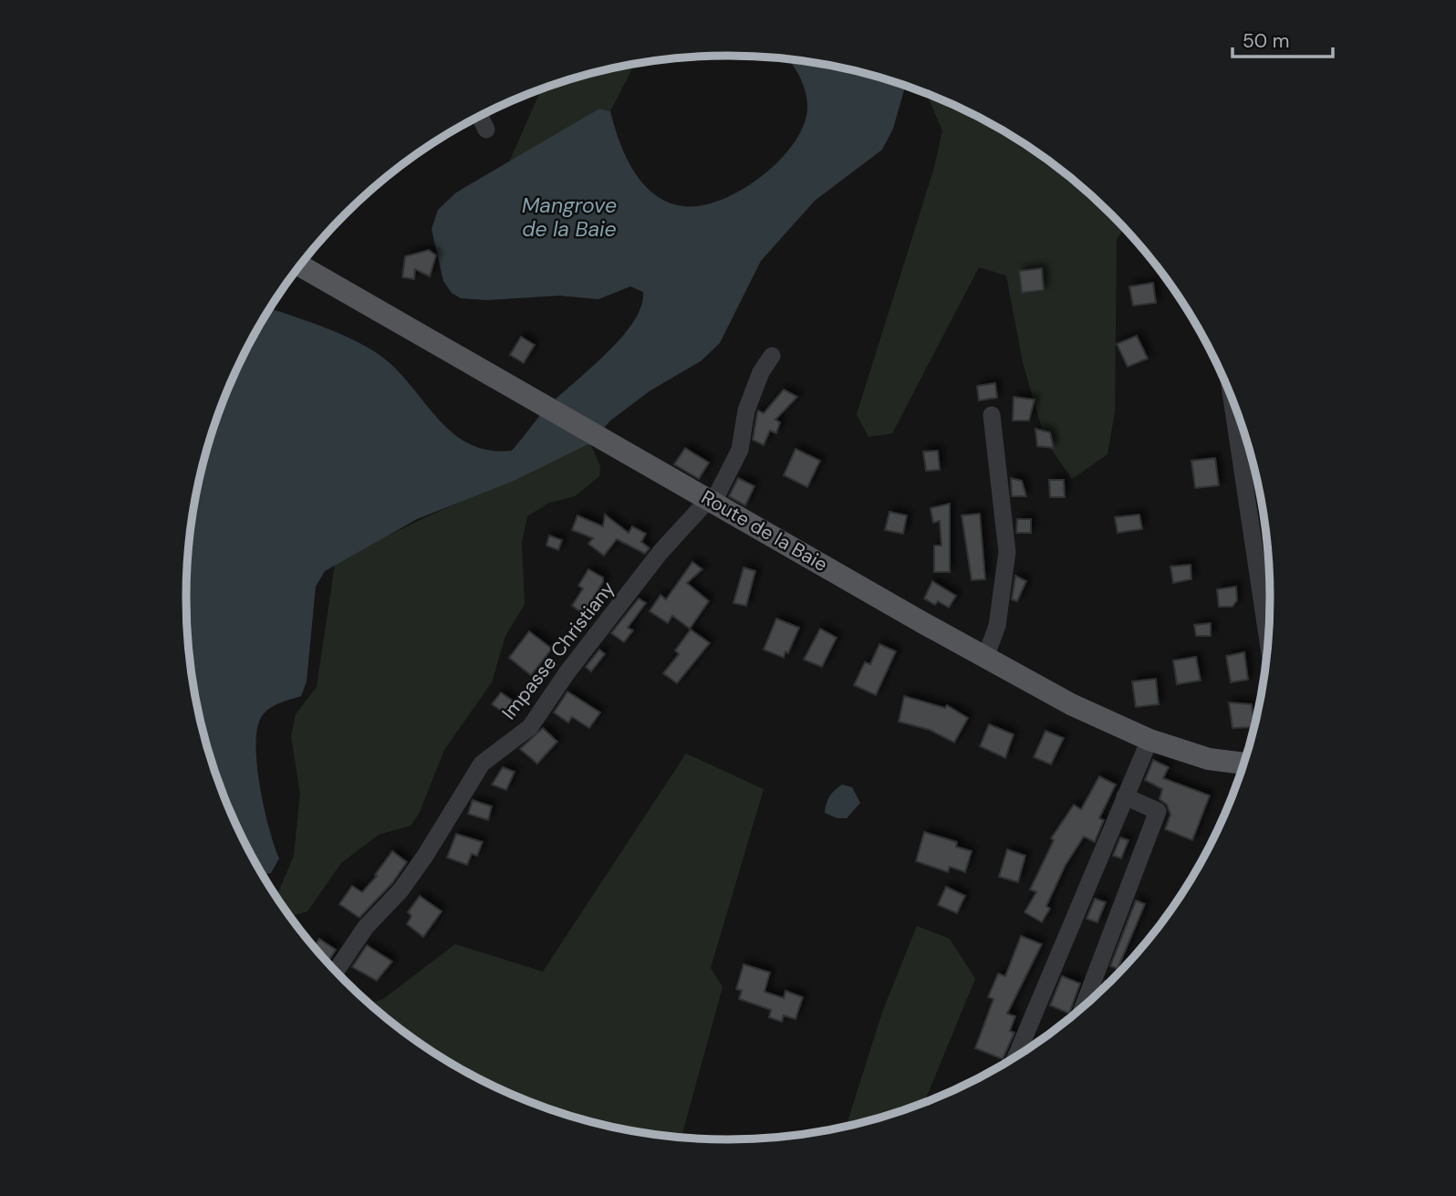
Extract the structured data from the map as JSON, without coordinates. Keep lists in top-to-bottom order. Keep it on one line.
{"streets":{"main road":["Route de la Baie"],"street":["Impasse Christiany"]},"crossings":[["Route de la Baie","Impasse Christiany"]],"water":["Mangrove de la Baie"],"scale_bar":"50 m"}
